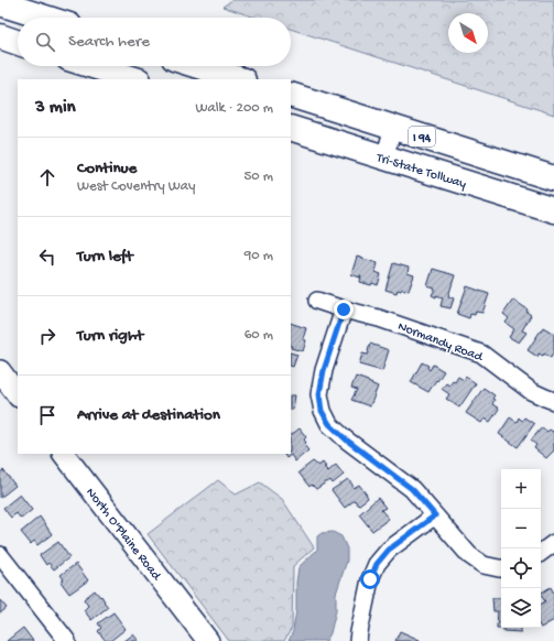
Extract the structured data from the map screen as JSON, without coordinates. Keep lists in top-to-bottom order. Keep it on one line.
{"streets":{"highway":["I 94","Tri-State Tollway"],"main road":["North O'Plaine Road"],"street":["Normandy Road"]},"north":"bottom right","page":{"search":"Search here","heading":["3 min","Walk · 200 m"],"list":[["Continue","West Coventry Way","50 m"],["Turn left","90 m"],["Turn right","60 m"],"Arrive at destination"],"map_buttons":["+","−"]}}
